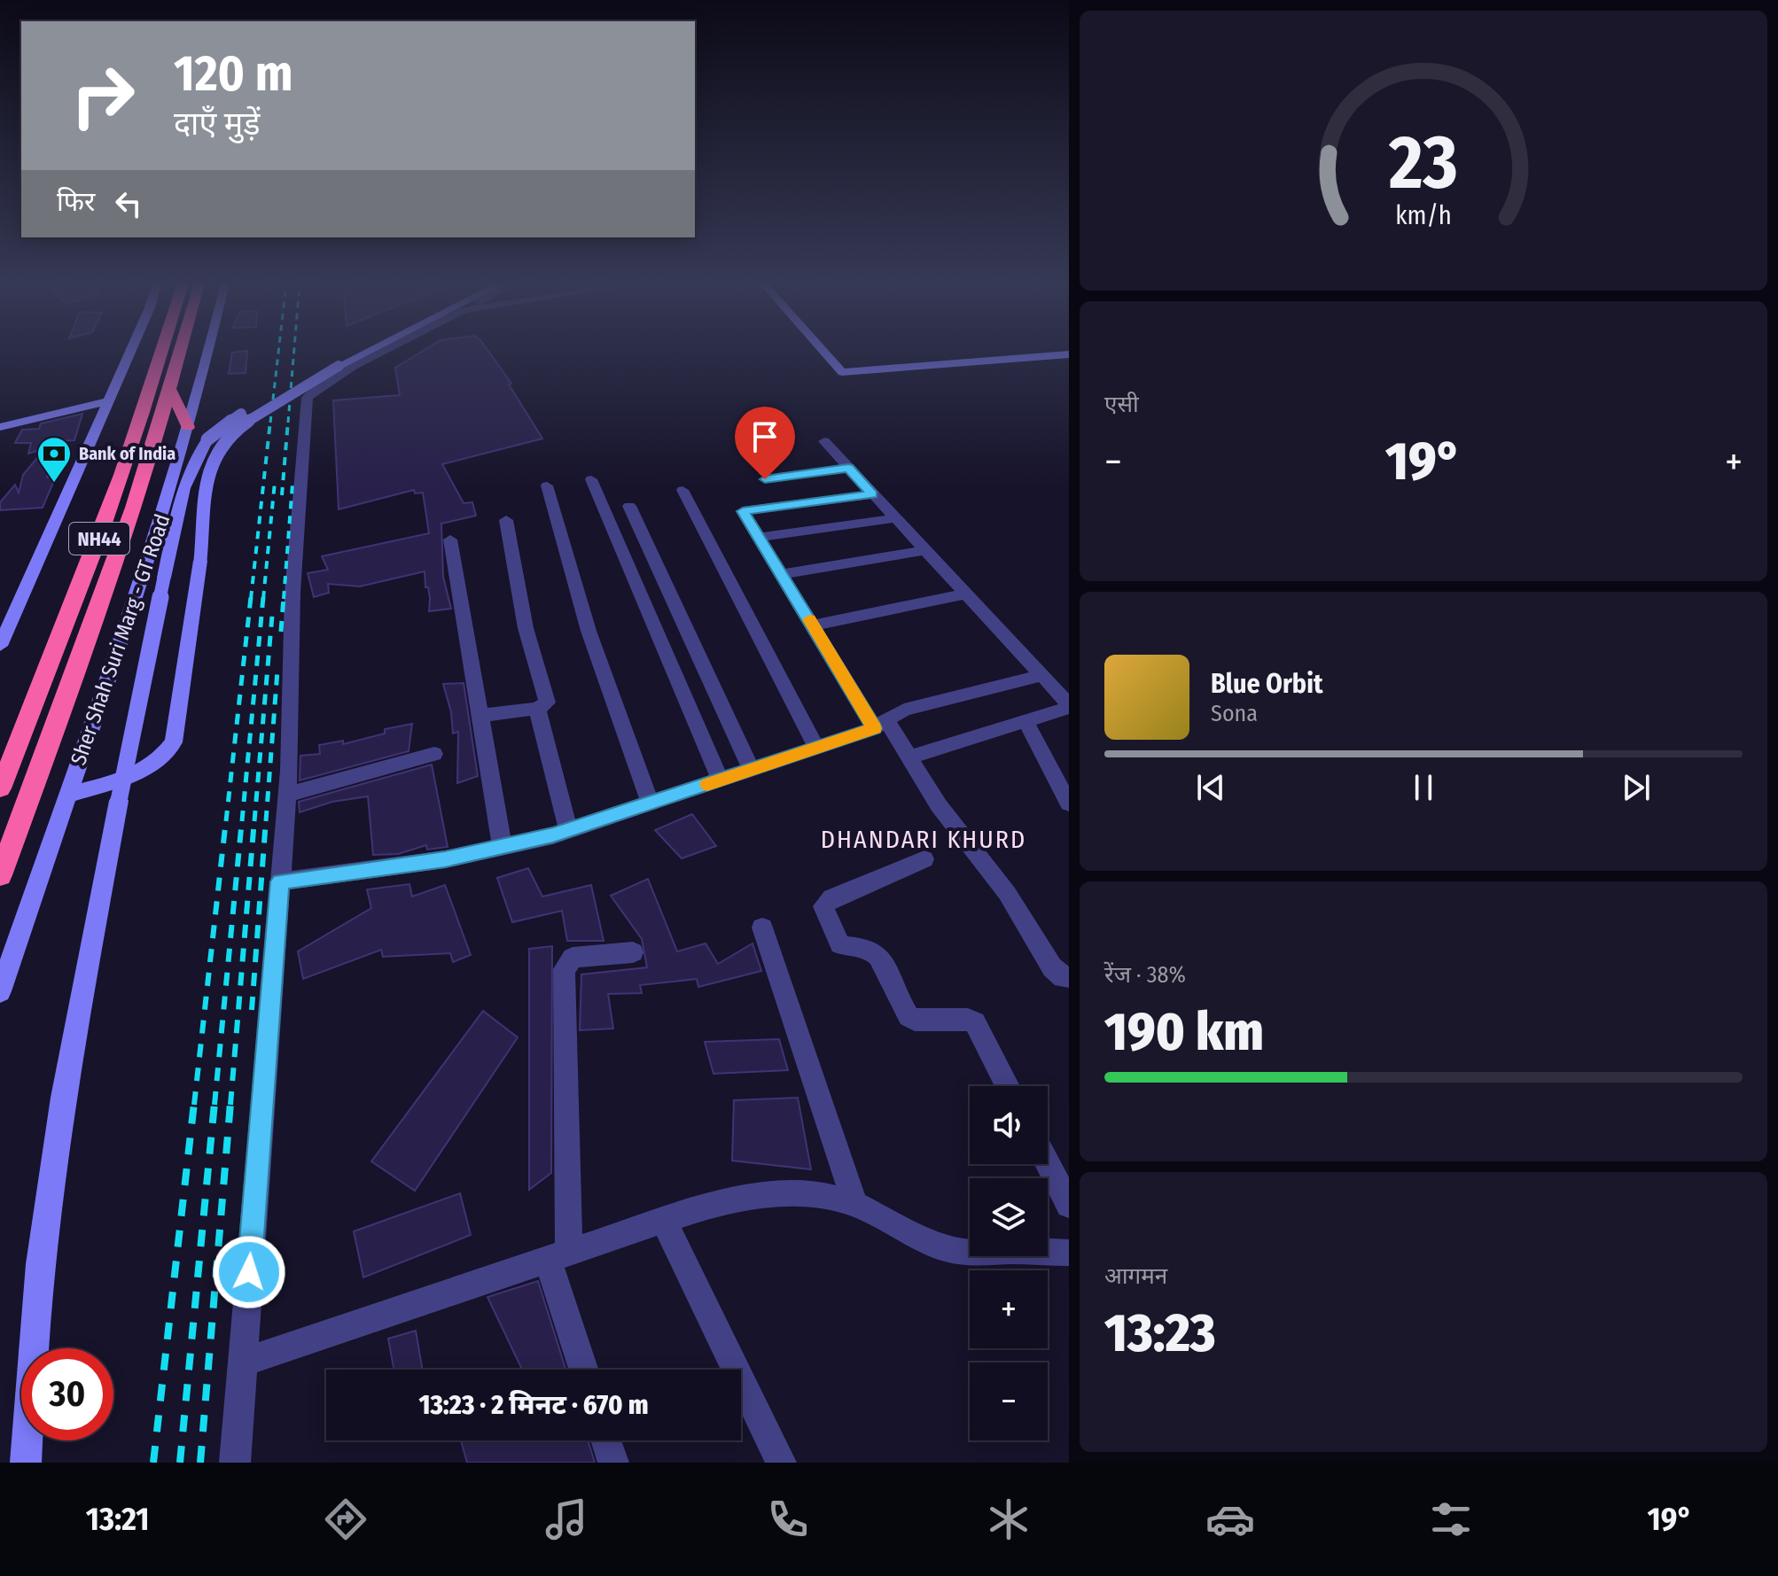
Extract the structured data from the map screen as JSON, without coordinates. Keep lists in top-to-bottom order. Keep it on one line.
{"streets":{"highway":["NH44","Sher Shah Suri Marg - GT Road"]},"crossings":[["NH44","Sher Shah Suri Marg - GT Road"]],"districts":["DHANDARI KHURD"],"places":{"bank":["Bank of India"]},"page":{"turn":["120 m","दाएँ मुड़ें"],"then":"फिर","tile":["एसी",["रेंज · 38%","190 km"],["आगमन","13:23"]],"heat":["−","19°","+"],"song":["Blue Orbit","Sona"],"map_buttons":["+","−"],"limit":"30","trip":"13:23 · 2 मिनट · 670 m","tabs":["13:21","19°"],"gauge":["23","km/h"]}}
